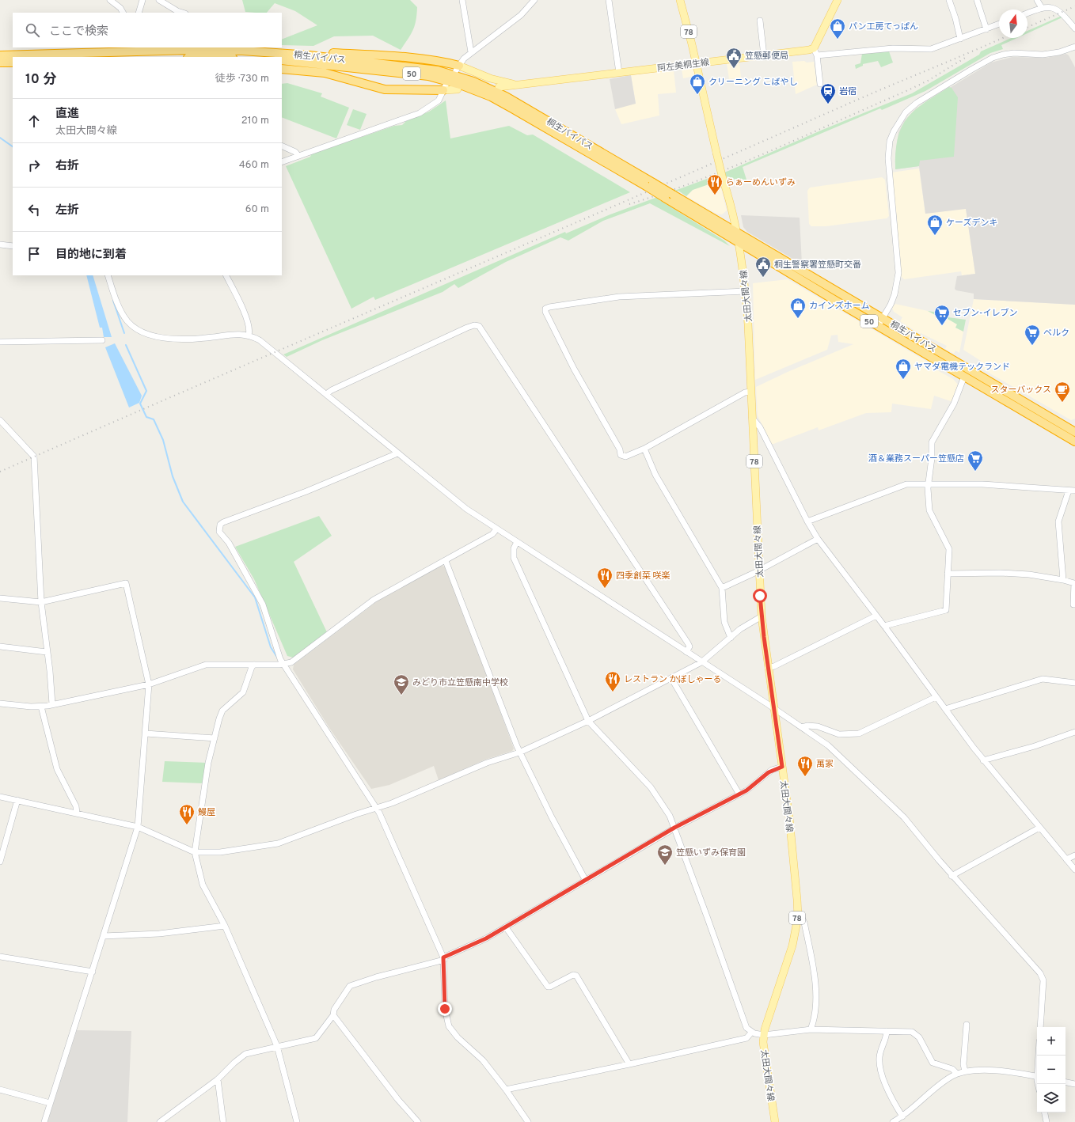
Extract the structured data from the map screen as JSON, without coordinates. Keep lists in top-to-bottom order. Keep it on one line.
{"streets":{"highway":["桐生バイパス","50"],"main road":["78","阿左美桐生線","太田大間々線"]},"crossings":[["桐生バイパス","太田大間々線"],["阿左美桐生線","太田大間々線"]],"places":{"shop":["パン工房てっぱん","クリーニング こばやし","ケーズデンキ","カインズホーム","ヤマダ電機テックランド"],"public building":["笠懸郵便局","桐生警察署笠懸町交番"],"station":["岩宿"],"restaurant":["らぁーめんいずみ","四季創菜 咲楽","レストラン かぼしゃーる","萬家","鰻屋"],"supermarket":["セブン-イレブン","ベルク","酒＆業務スーパー笠懸店"],"cafe":["スターバックス"],"school or university":["みどり市立笠懸南中学校","笠懸いずみ保育園"]},"north":"top","page":{"search":"ここで検索","heading":["10 分","徒歩 · 730 m"],"list":[["直進","太田大間々線","210 m"],["右折","460 m"],["左折","60 m"],"目的地に到着"],"map_buttons":["+","−"]}}
